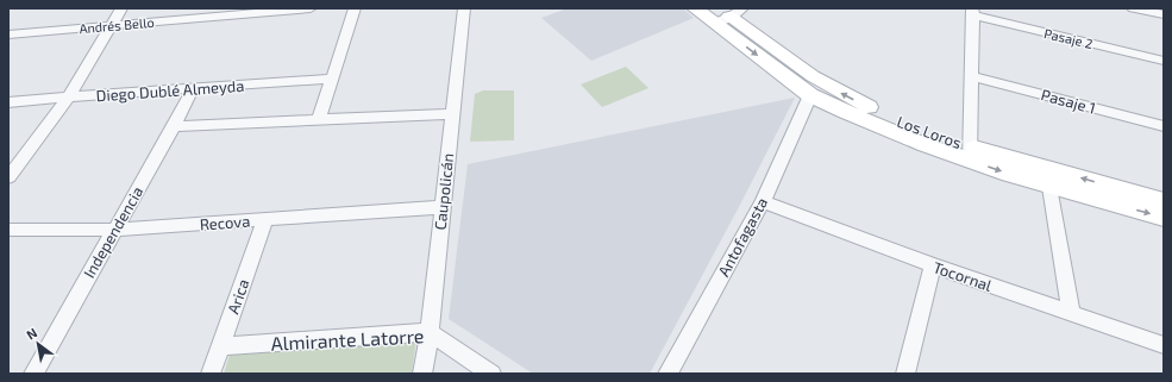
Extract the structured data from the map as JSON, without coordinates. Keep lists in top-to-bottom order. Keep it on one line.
{"streets":{"main road":["Los Loros"],"street":["Andrés Bello","Pasaje 2","Diego Dublé Almeyda","Pasaje 1","Caupolicán","Recova","Independencia","Antofagasta","Tocornal","Arica","Almirante Latorre"]},"crossings":[["Diego Dublé Almeyda","Independencia"],["Los Loros","Antofagasta"],["Caupolicán","Recova"],["Caupolicán","Almirante Latorre"],["Recova","Independencia"],["Recova","Arica"],["Antofagasta","Tocornal"],["Arica","Almirante Latorre"]],"north":"top left"}
